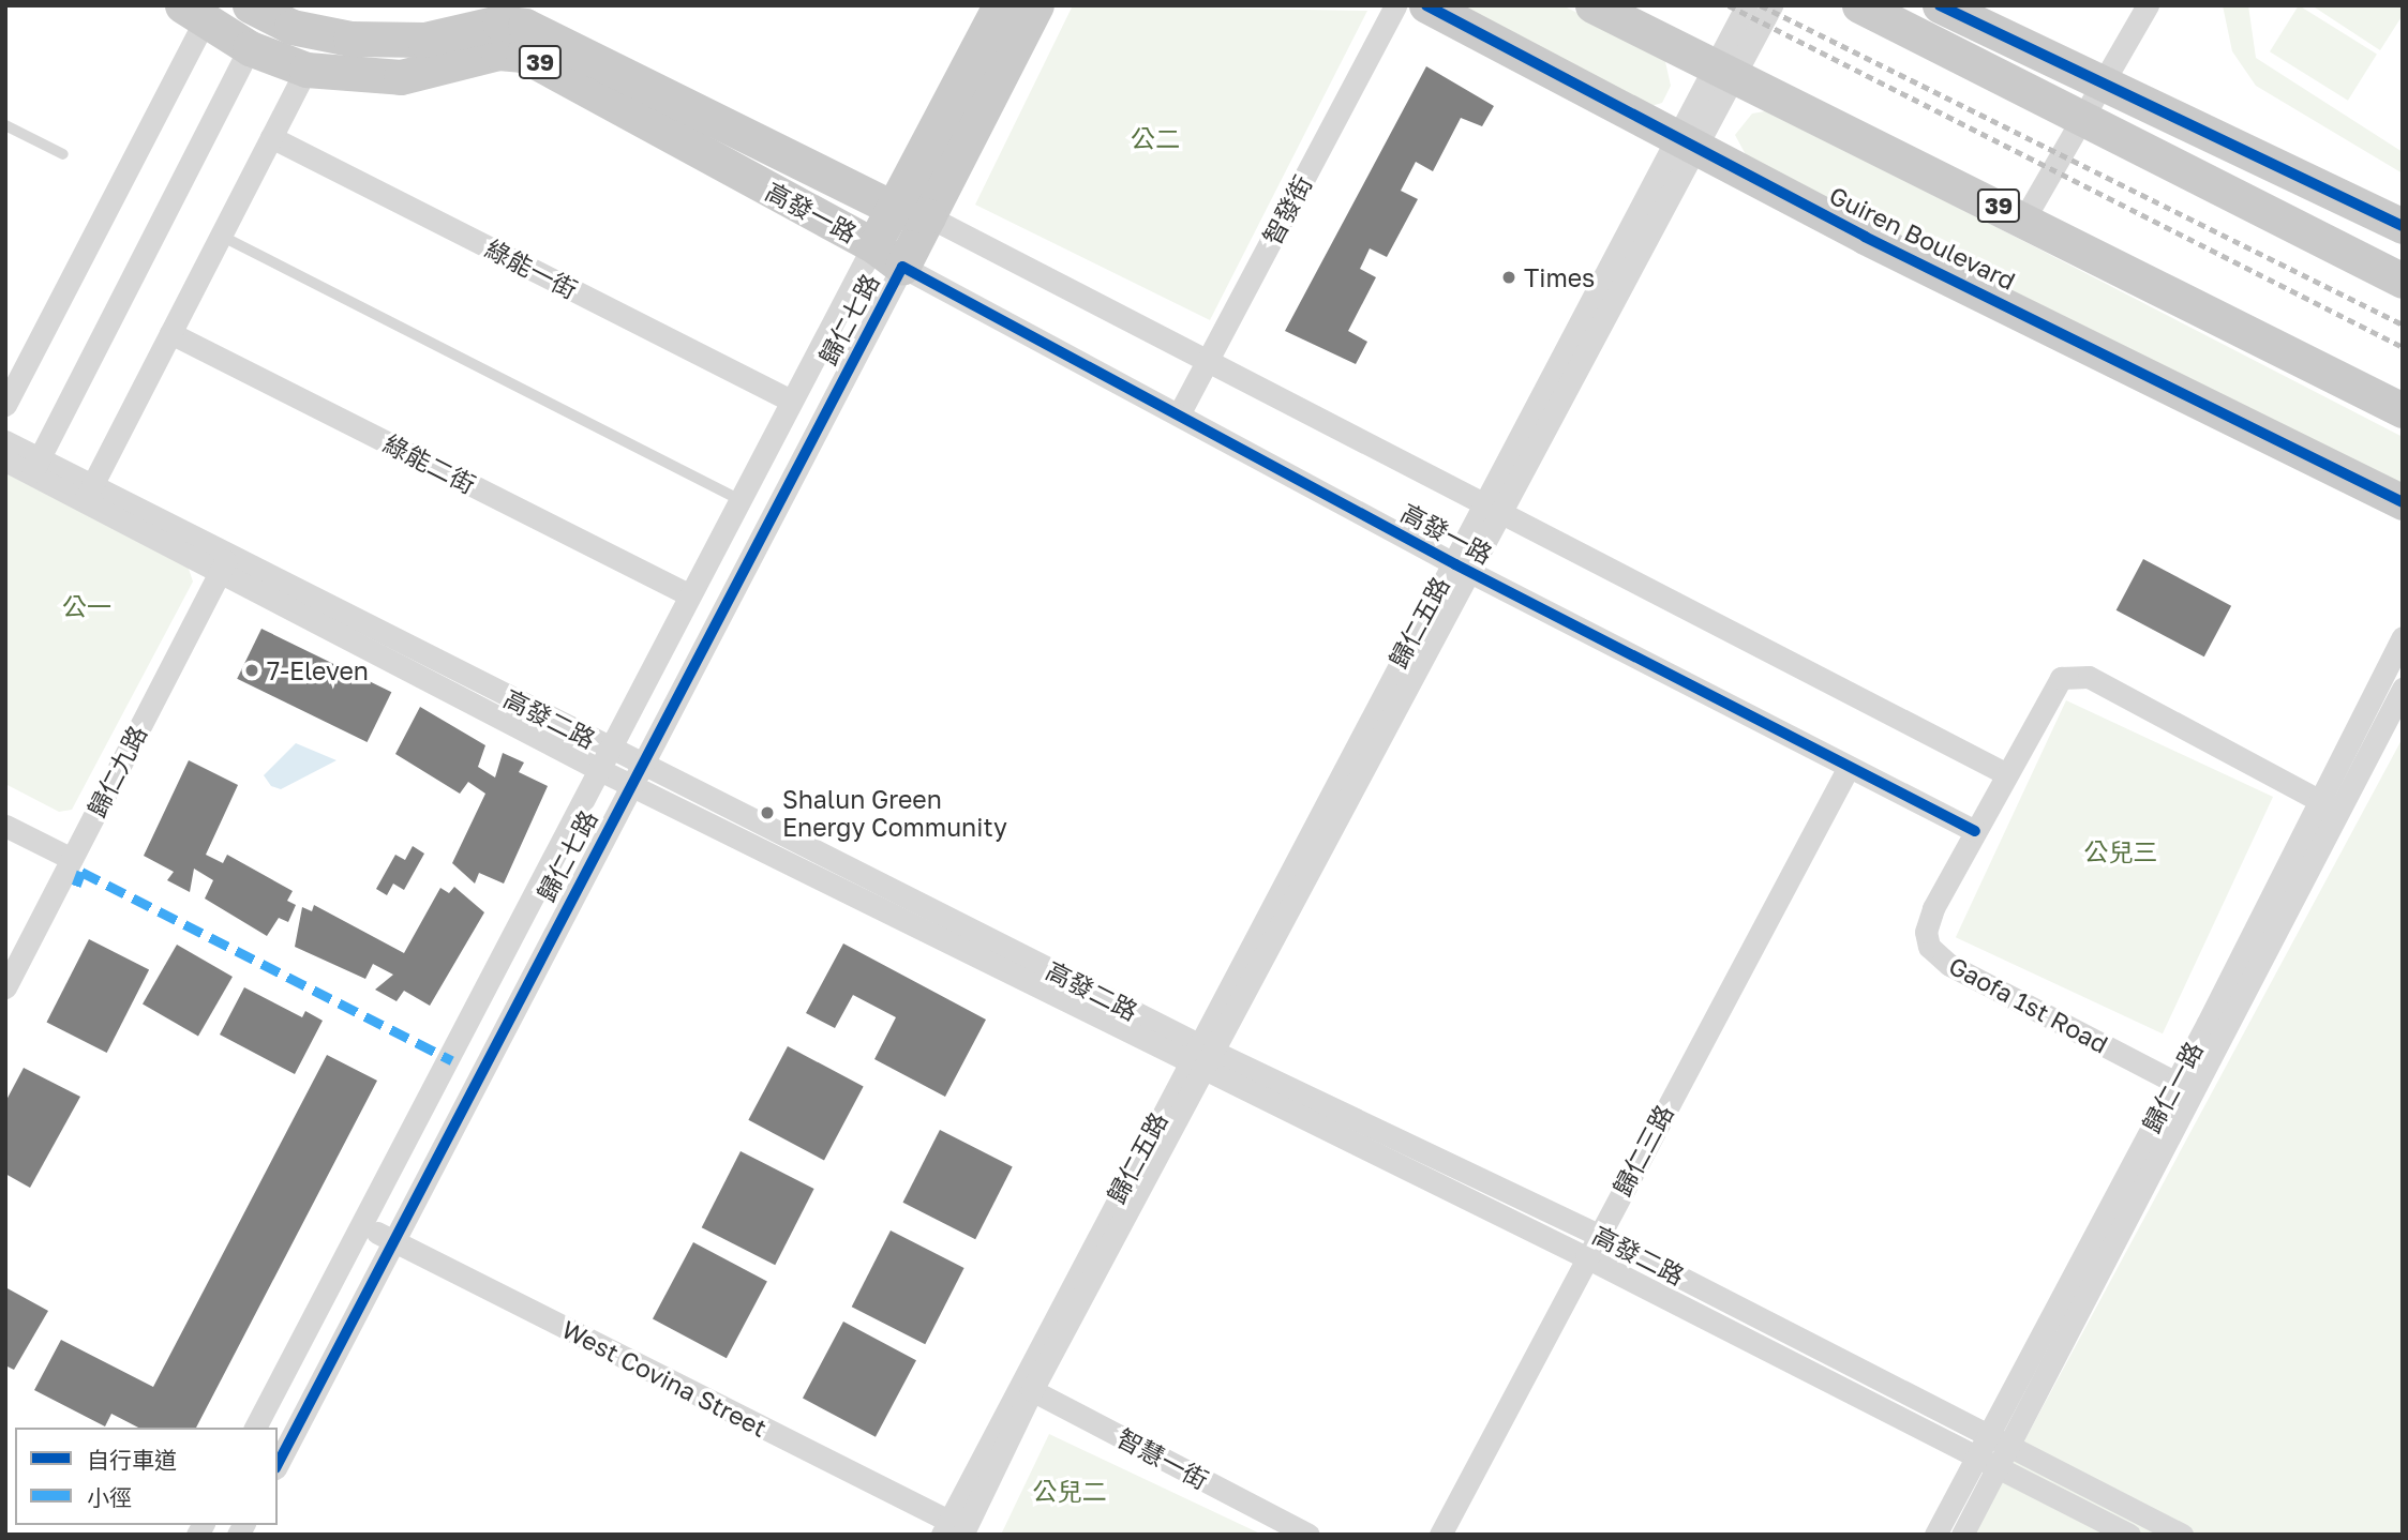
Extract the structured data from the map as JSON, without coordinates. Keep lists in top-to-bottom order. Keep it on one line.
{"streets":{"main road":["39","高發一路","Guiren Boulevard","歸仁七路"],"street":["智發街","綠能一街","綠能二街","歸仁五路","高發二路","歸仁九路","Gaofa 1st Road","歸仁一路","歸仁三路","West Covina Street","智慧一街"]},"crossings":[["39","歸仁五路"],["智發街","高發一路"],["高發一路","歸仁七路"],["高發一路","歸仁五路"],["高發一路","Gaofa 1st Road"],["高發一路","歸仁三路"],["Guiren Boulevard","歸仁五路"],["綠能一街","歸仁七路"],["歸仁七路","綠能二街"],["歸仁七路","高發二路"],["歸仁七路","West Covina Street"],["歸仁五路","高發二路"],["歸仁五路","West Covina Street"],["歸仁五路","智慧一街"],["高發二路","歸仁九路"],["高發二路","歸仁一路"],["高發二路","歸仁三路"],["Gaofa 1st Road","歸仁一路"]],"parks":["公二","公一","公兒三","公兒二"],"places":["Times","7-Eleven","Shalun Green Energy Community"],"legend":["自行車道","小徑"]}
